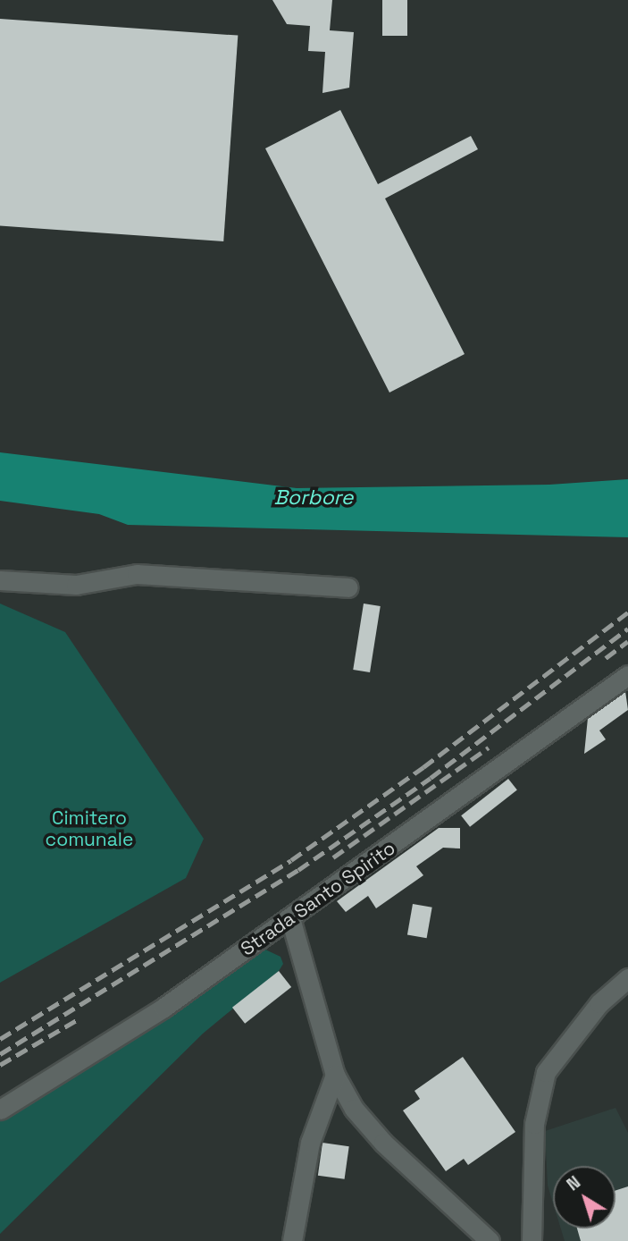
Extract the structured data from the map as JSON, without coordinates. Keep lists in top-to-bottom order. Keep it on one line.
{"streets":{"street":["Strada Santo Spirito"]},"water":["Borbore"],"parks":["Cimitero comunale"],"north":"top left"}
